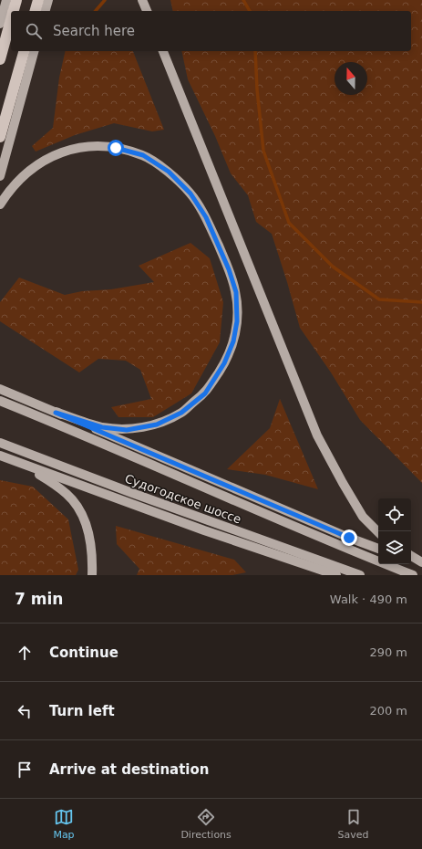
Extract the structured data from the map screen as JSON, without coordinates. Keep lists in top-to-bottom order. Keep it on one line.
{"streets":{"main road":["Судогодское шоссе"]},"north":"top","page":{"search":"Search here","heading":["7 min","Walk · 490 m"],"list":[["Continue","290 m"],["Turn left","200 m"],"Arrive at destination"],"nav":["Map","Directions","Saved"]}}
